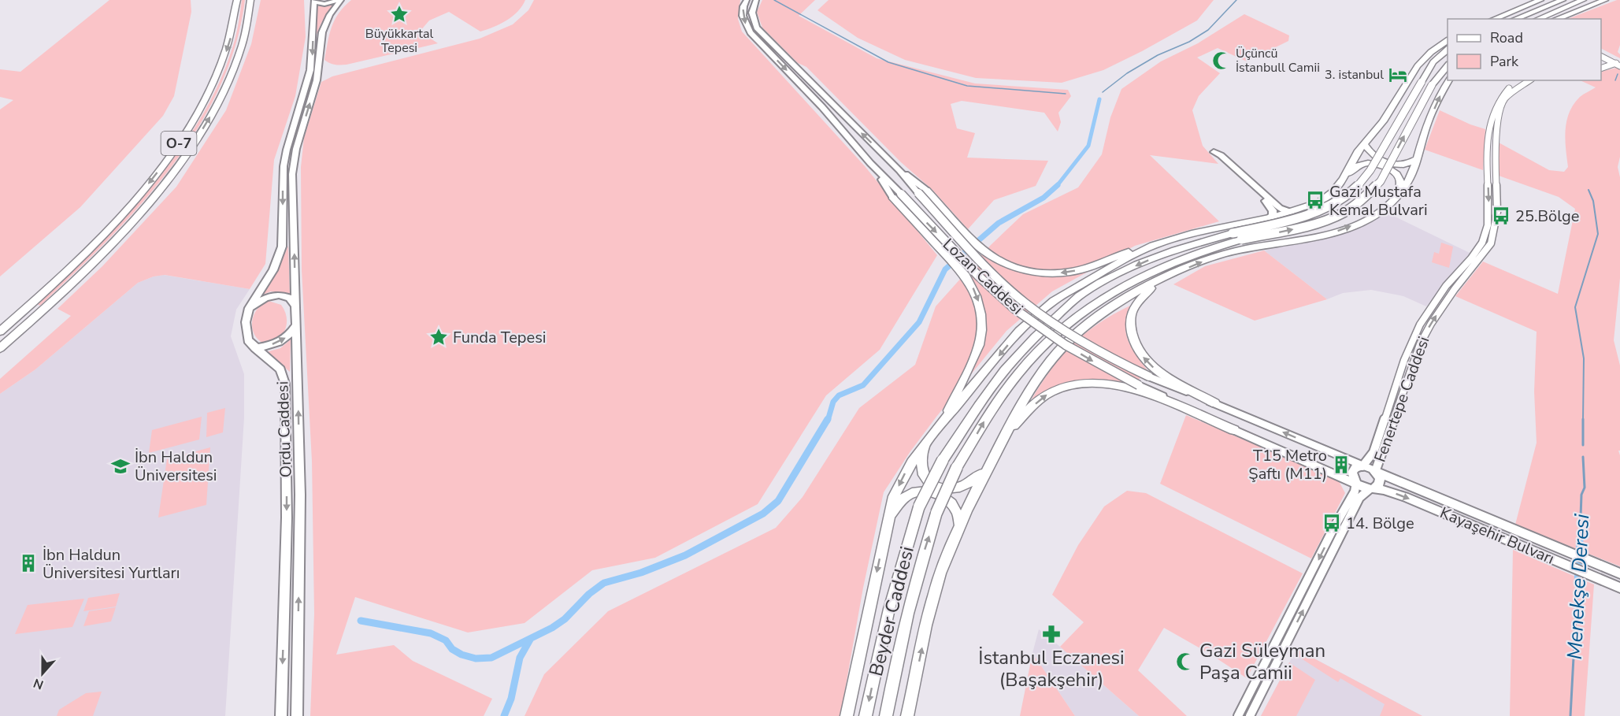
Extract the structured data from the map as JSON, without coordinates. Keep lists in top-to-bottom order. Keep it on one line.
{"streets":{"highway":["O-7","Beyder Caddesi"],"main road":["Lozan Caddesi","Ordu Caddesi","Kayaşehir Bulvarı"],"street":["Fenertepe Caddesi"]},"crossings":[["Lozan Caddesi","Fenertepe Caddesi"],["Lozan Caddesi","Kayaşehir Bulvarı"],["Fenertepe Caddesi","Kayaşehir Bulvarı"]],"water":["Menekşe Deresi"],"places":{"place":["Büyükkartal Tepesi","Funda Tepesi"],"mosque":["Üçüncü İstanbull Camii","Gazi Süleyman Paşa Camii"],"hotel":["3. istanbul"],"bus stop":["Gazi Mustafa Kemal Bulvari","25.Bölge","14. Bölge"],"building":["T15 Metro Şaftı (M11)","İbn Haldun Üniversitesi Yurtları"],"school or university":["İbn Haldun Üniversitesi"],"pharmacy":["İstanbul Eczanesi (Başakşehir)"]},"legend":["Road","Park"],"north":"bottom"}
